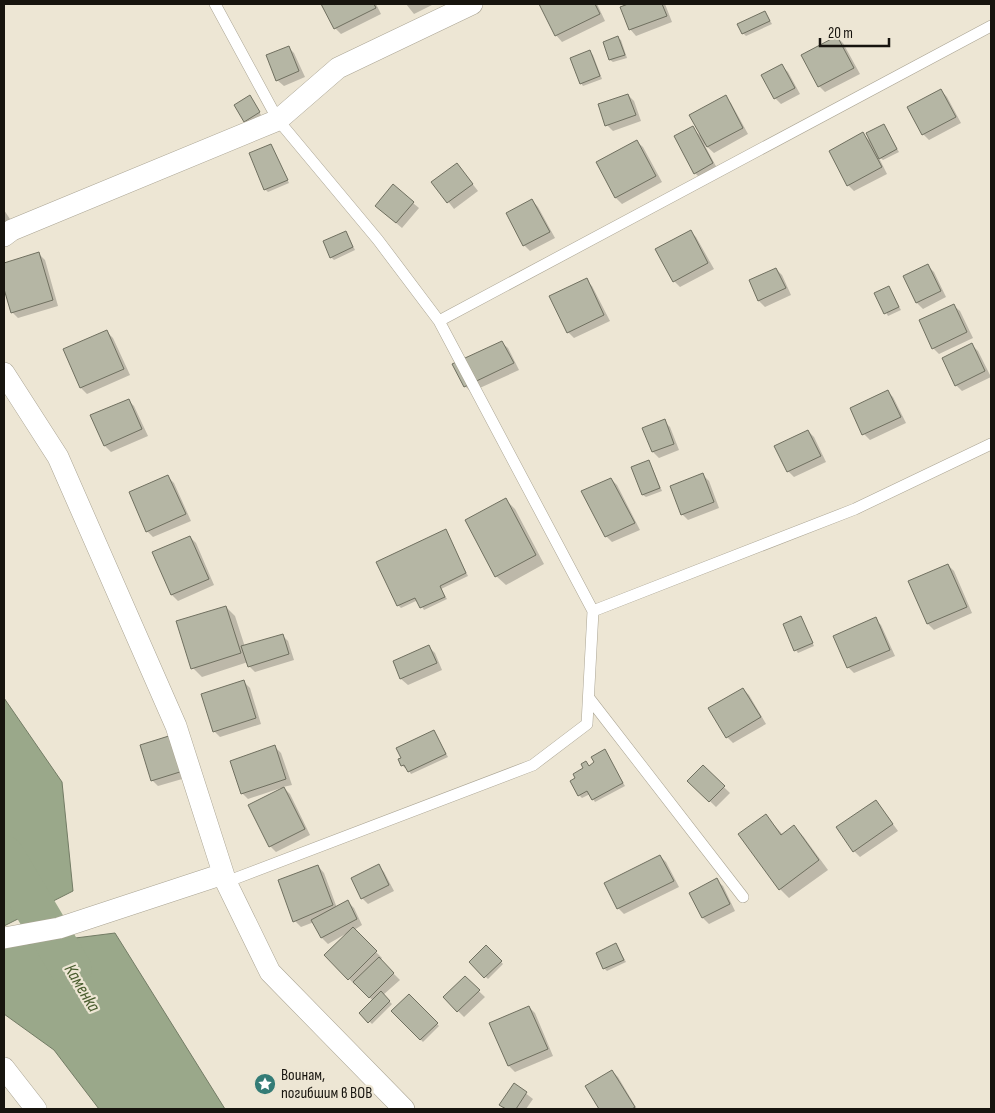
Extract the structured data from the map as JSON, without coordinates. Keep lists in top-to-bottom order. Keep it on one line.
{"water":["Каменка"],"places":{"place":["Воинам, погибшим в ВОВ"]},"scale_bar":"20 m"}
